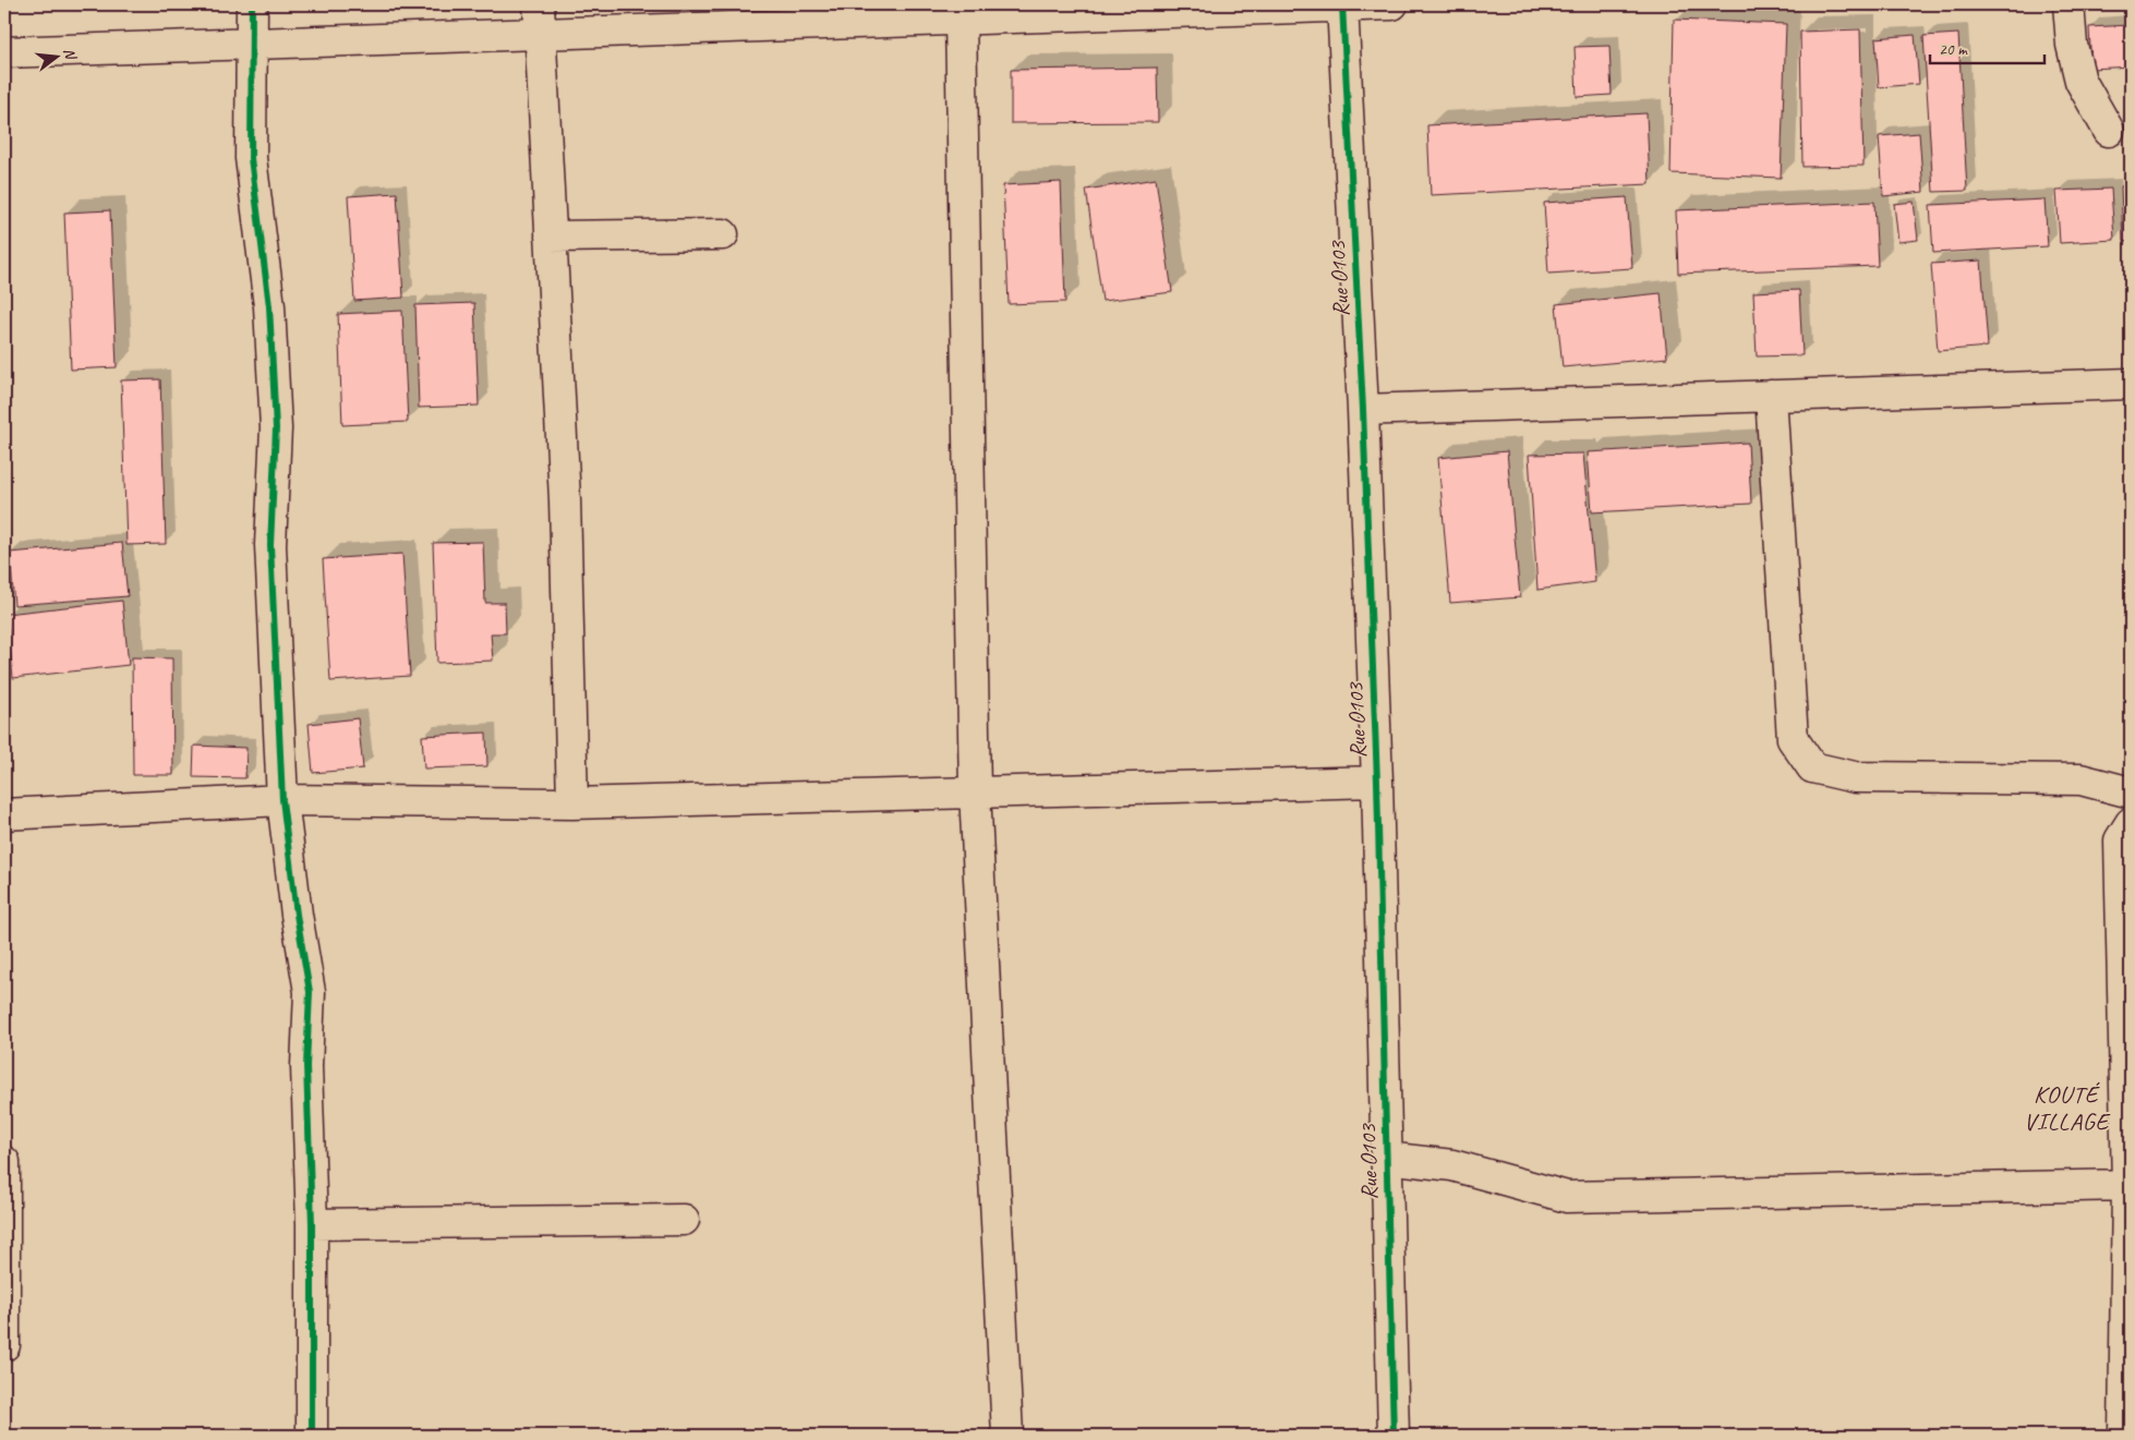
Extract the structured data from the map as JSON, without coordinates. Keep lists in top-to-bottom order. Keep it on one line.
{"streets":{"street":["Rue O103"]},"districts":["KOUTÉ VILLAGE"],"scale_bar":"20 m","north":"right"}
